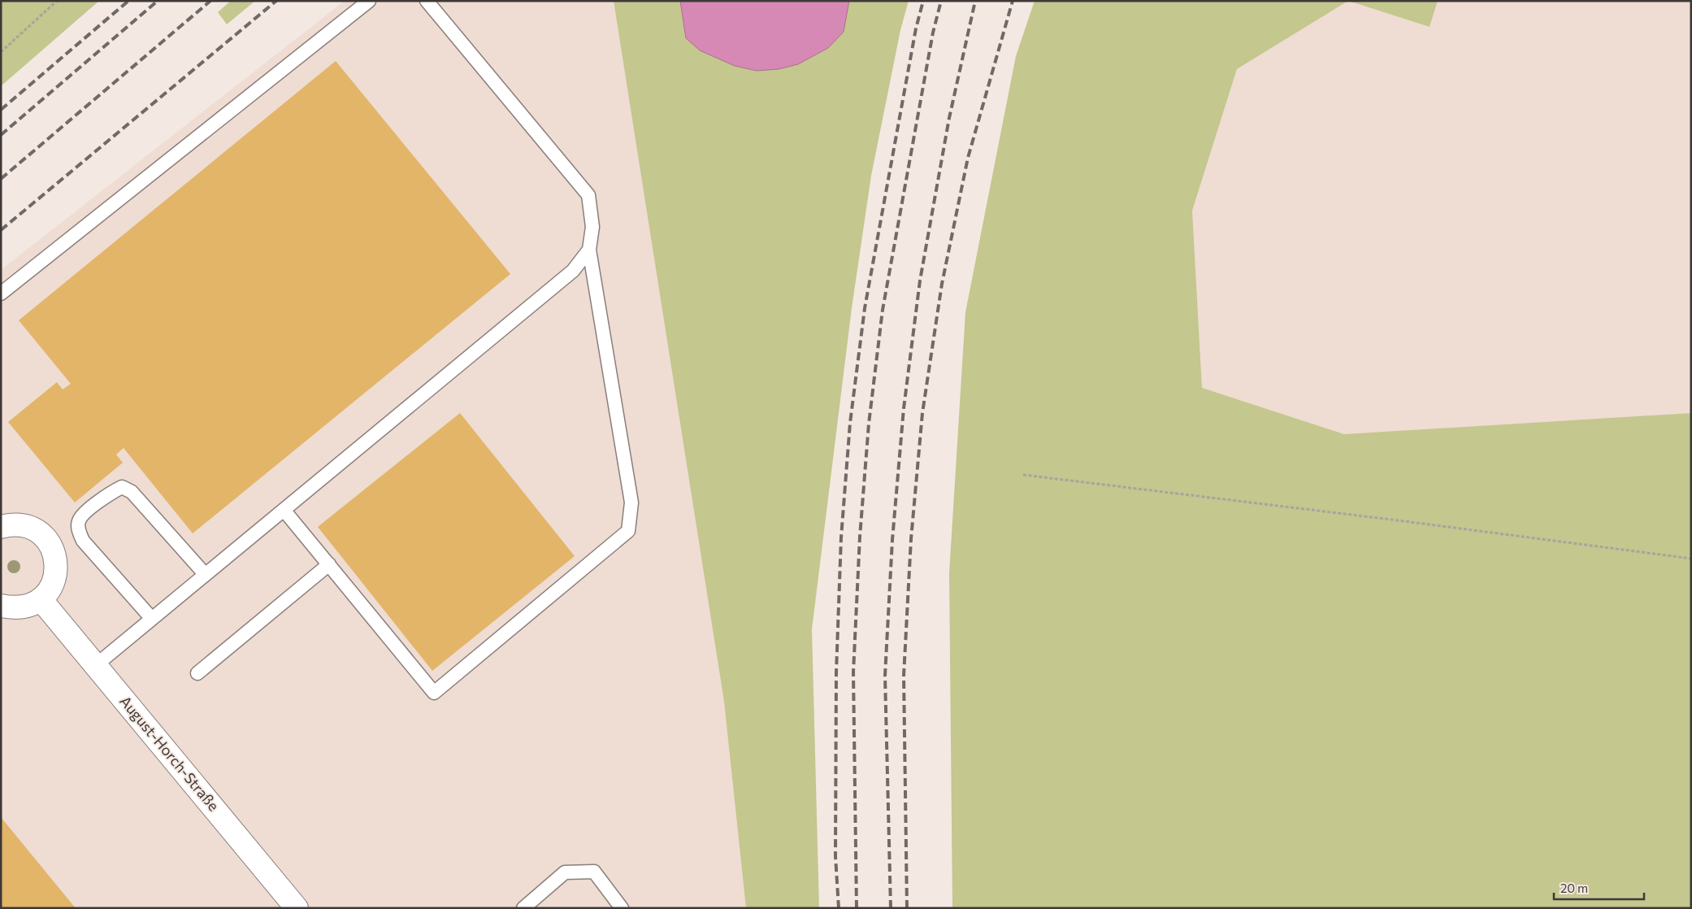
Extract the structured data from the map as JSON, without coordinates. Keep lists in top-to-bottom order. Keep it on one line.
{"streets":{"street":["August-Horch-Straße"]},"scale_bar":"20 m"}
